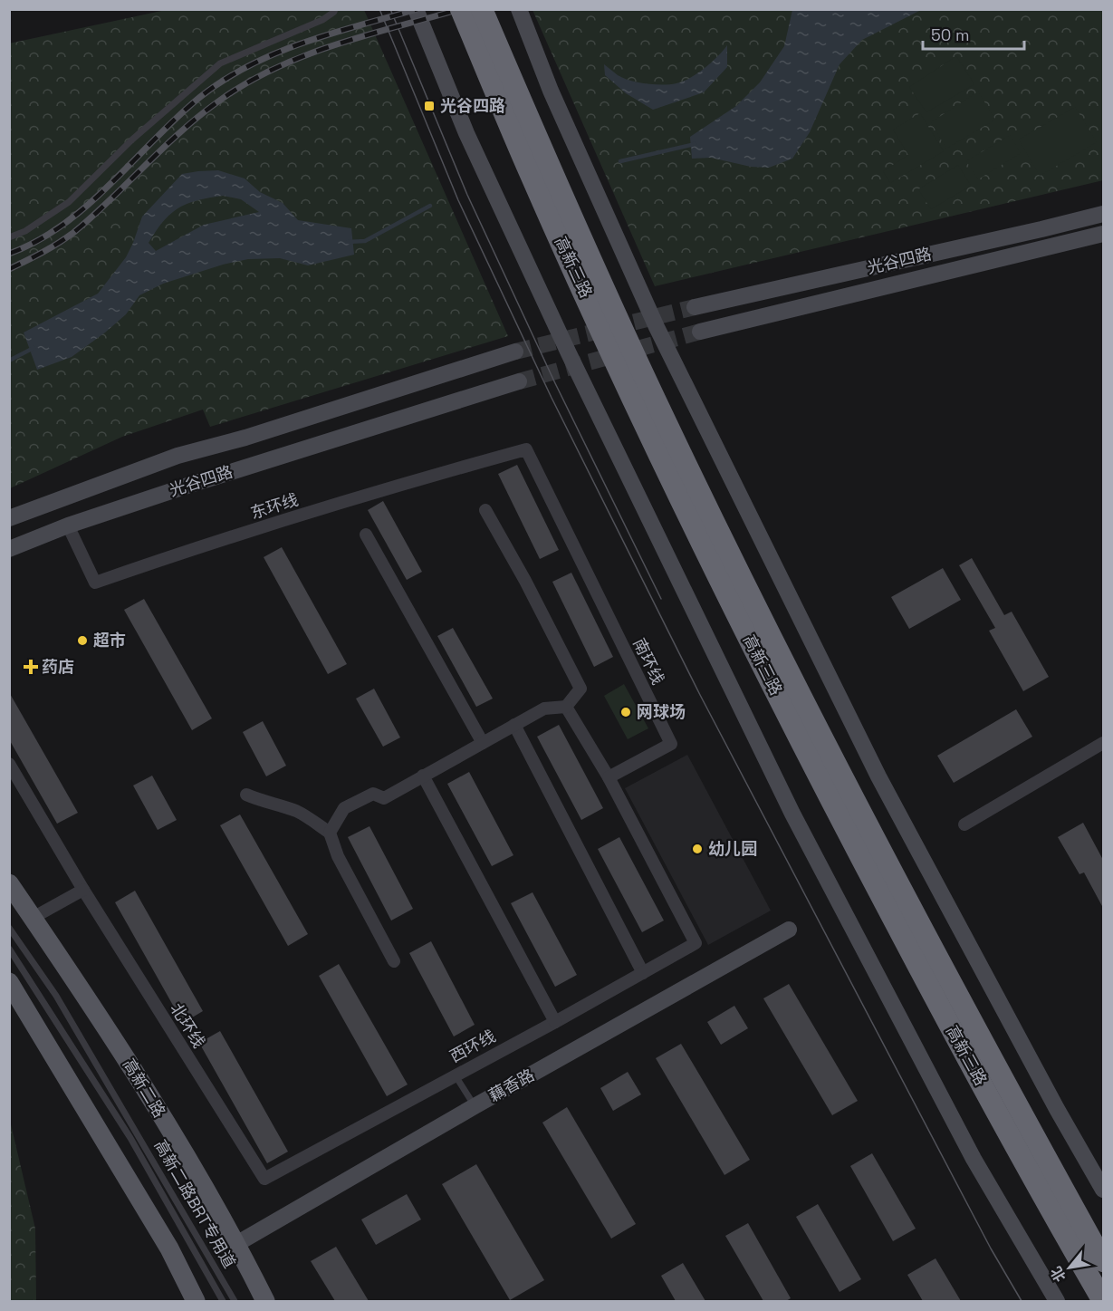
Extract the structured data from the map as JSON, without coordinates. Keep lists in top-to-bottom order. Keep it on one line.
{"streets":{"highway":["高新三路"],"main road":["光谷四路","藕香路","高新二路"],"street":["东环线","南环线","北环线","西环线"],"lane":["高新二路BRT专用道"]},"crossings":[["光谷四路","东环线"],["东环线","南环线"],["南环线","西环线"],["北环线","西环线"],["藕香路","高新二路"]],"places":{"transit":["光谷四路"],"other":["超市","网球场","幼儿园"],"health":["药店"]},"scale_bar":"50 m","north":"bottom left"}
